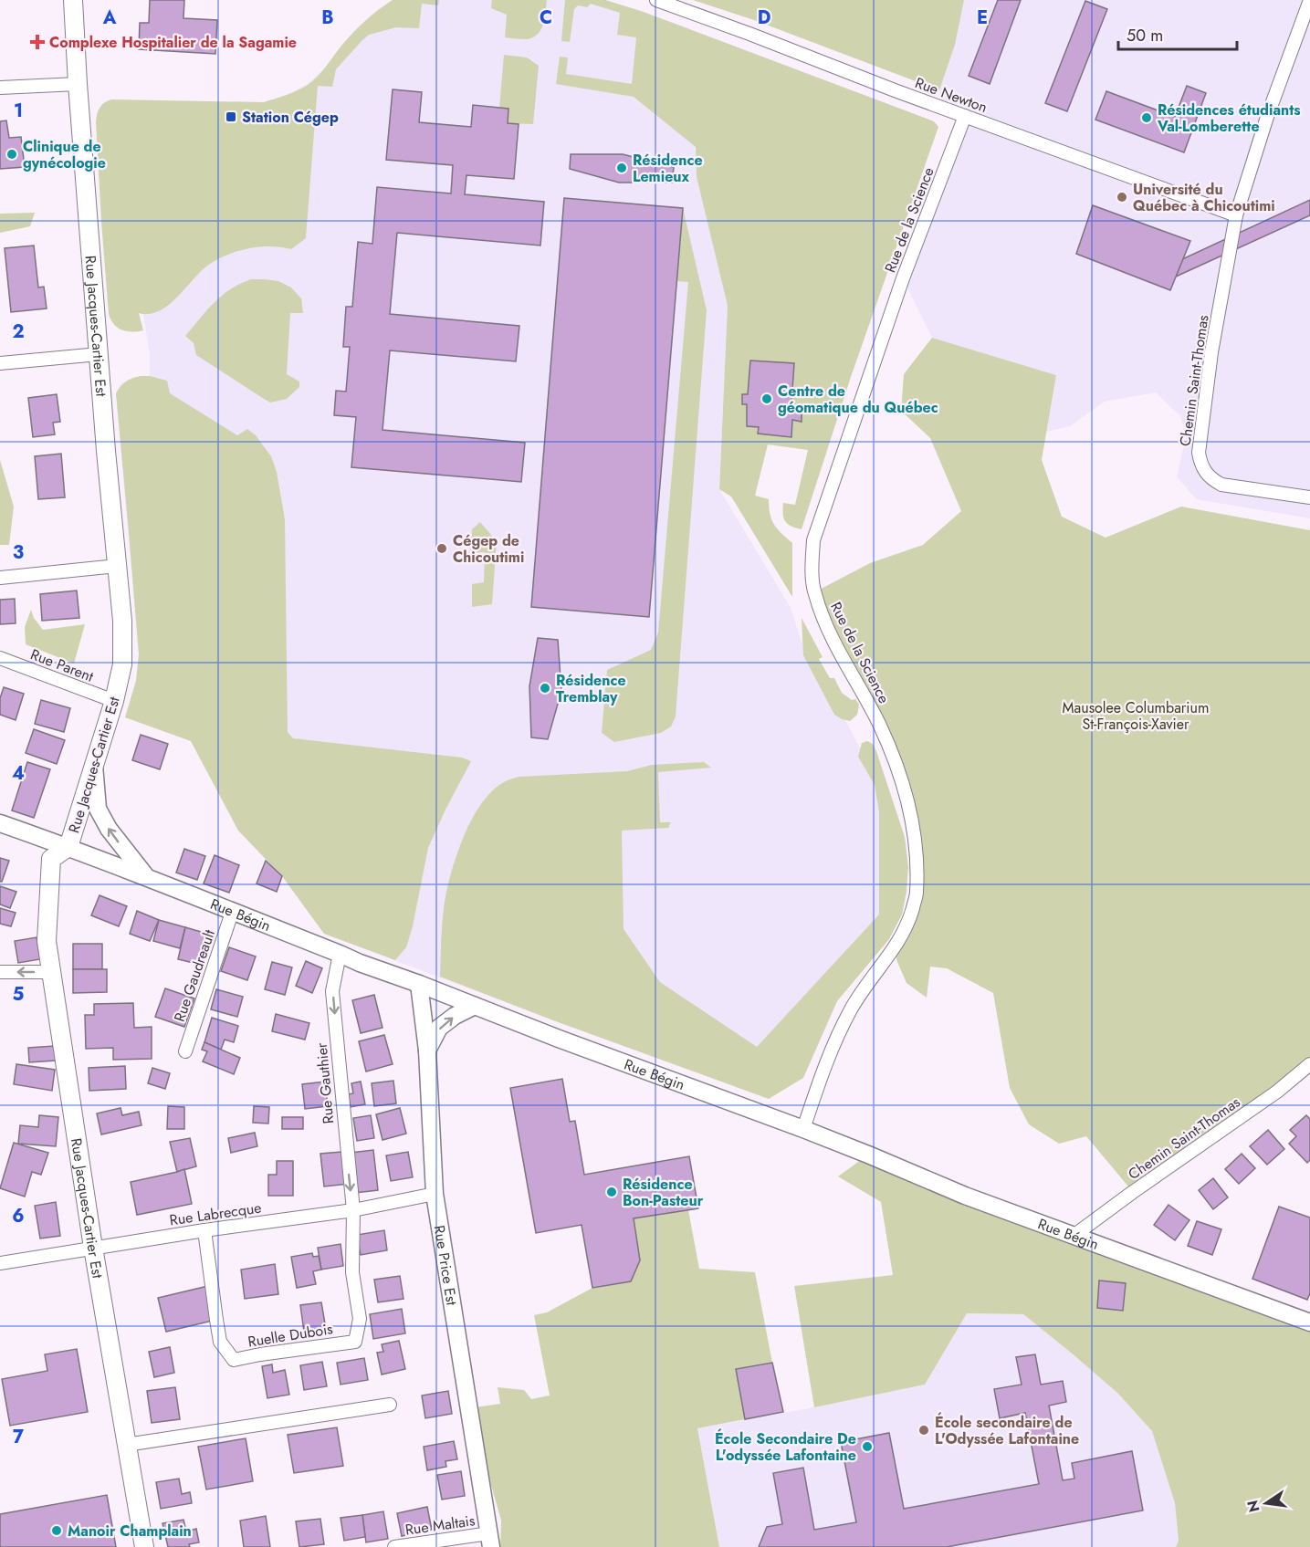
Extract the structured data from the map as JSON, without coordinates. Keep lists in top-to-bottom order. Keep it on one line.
{"streets":{"main road":["Rue Jacques-Cartier Est"],"street":["Rue Newton","Rue de la Science","Chemin Saint-Thomas","Rue Parent","Rue Bégin","Rue Gaudreault","Rue Gauthier","Rue Labrecque","Rue Price Est","Ruelle Dubois","Rue Maltais"]},"crossings":[["Rue Newton","Rue de la Science"],["Rue Newton","Chemin Saint-Thomas"],["Rue de la Science","Rue Bégin"],["Rue Jacques-Cartier Est","Rue Parent"],["Rue Jacques-Cartier Est","Rue Bégin"],["Rue Jacques-Cartier Est","Rue Labrecque"],["Chemin Saint-Thomas","Rue Bégin"],["Rue Bégin","Rue Gaudreault"],["Rue Bégin","Rue Gauthier"],["Rue Bégin","Rue Price Est"],["Rue Gauthier","Rue Labrecque"],["Rue Gauthier","Ruelle Dubois"],["Rue Labrecque","Rue Price Est"],["Rue Labrecque","Ruelle Dubois"],["Rue Price Est","Rue Maltais"]],"one_way":["Rue Gauthier"],"parks":["Mausolee Columbarium St-François-Xavier"],"places":{"health":["Complexe Hospitalier de la Sagamie"],"transit":["Station Cégep"],"other":["Résidences étudiants Val-Lomberette","Clinique de gynécologie","Résidence Lemieux","Université du Québec à Chicoutimi","Centre de géomatique du Québec","Cégep de Chicoutimi","Résidence Tremblay","Résidence Bon-Pasteur","École secondaire de L'Odyssée Lafontaine","École Secondaire De L'odyssée Lafontaine","Manoir Champlain"]},"scale_bar":"50 m","north":"left","grid":{"columns":["A","B","C","D","E"],"rows":["1","2","3","4","5","6","7"]}}
